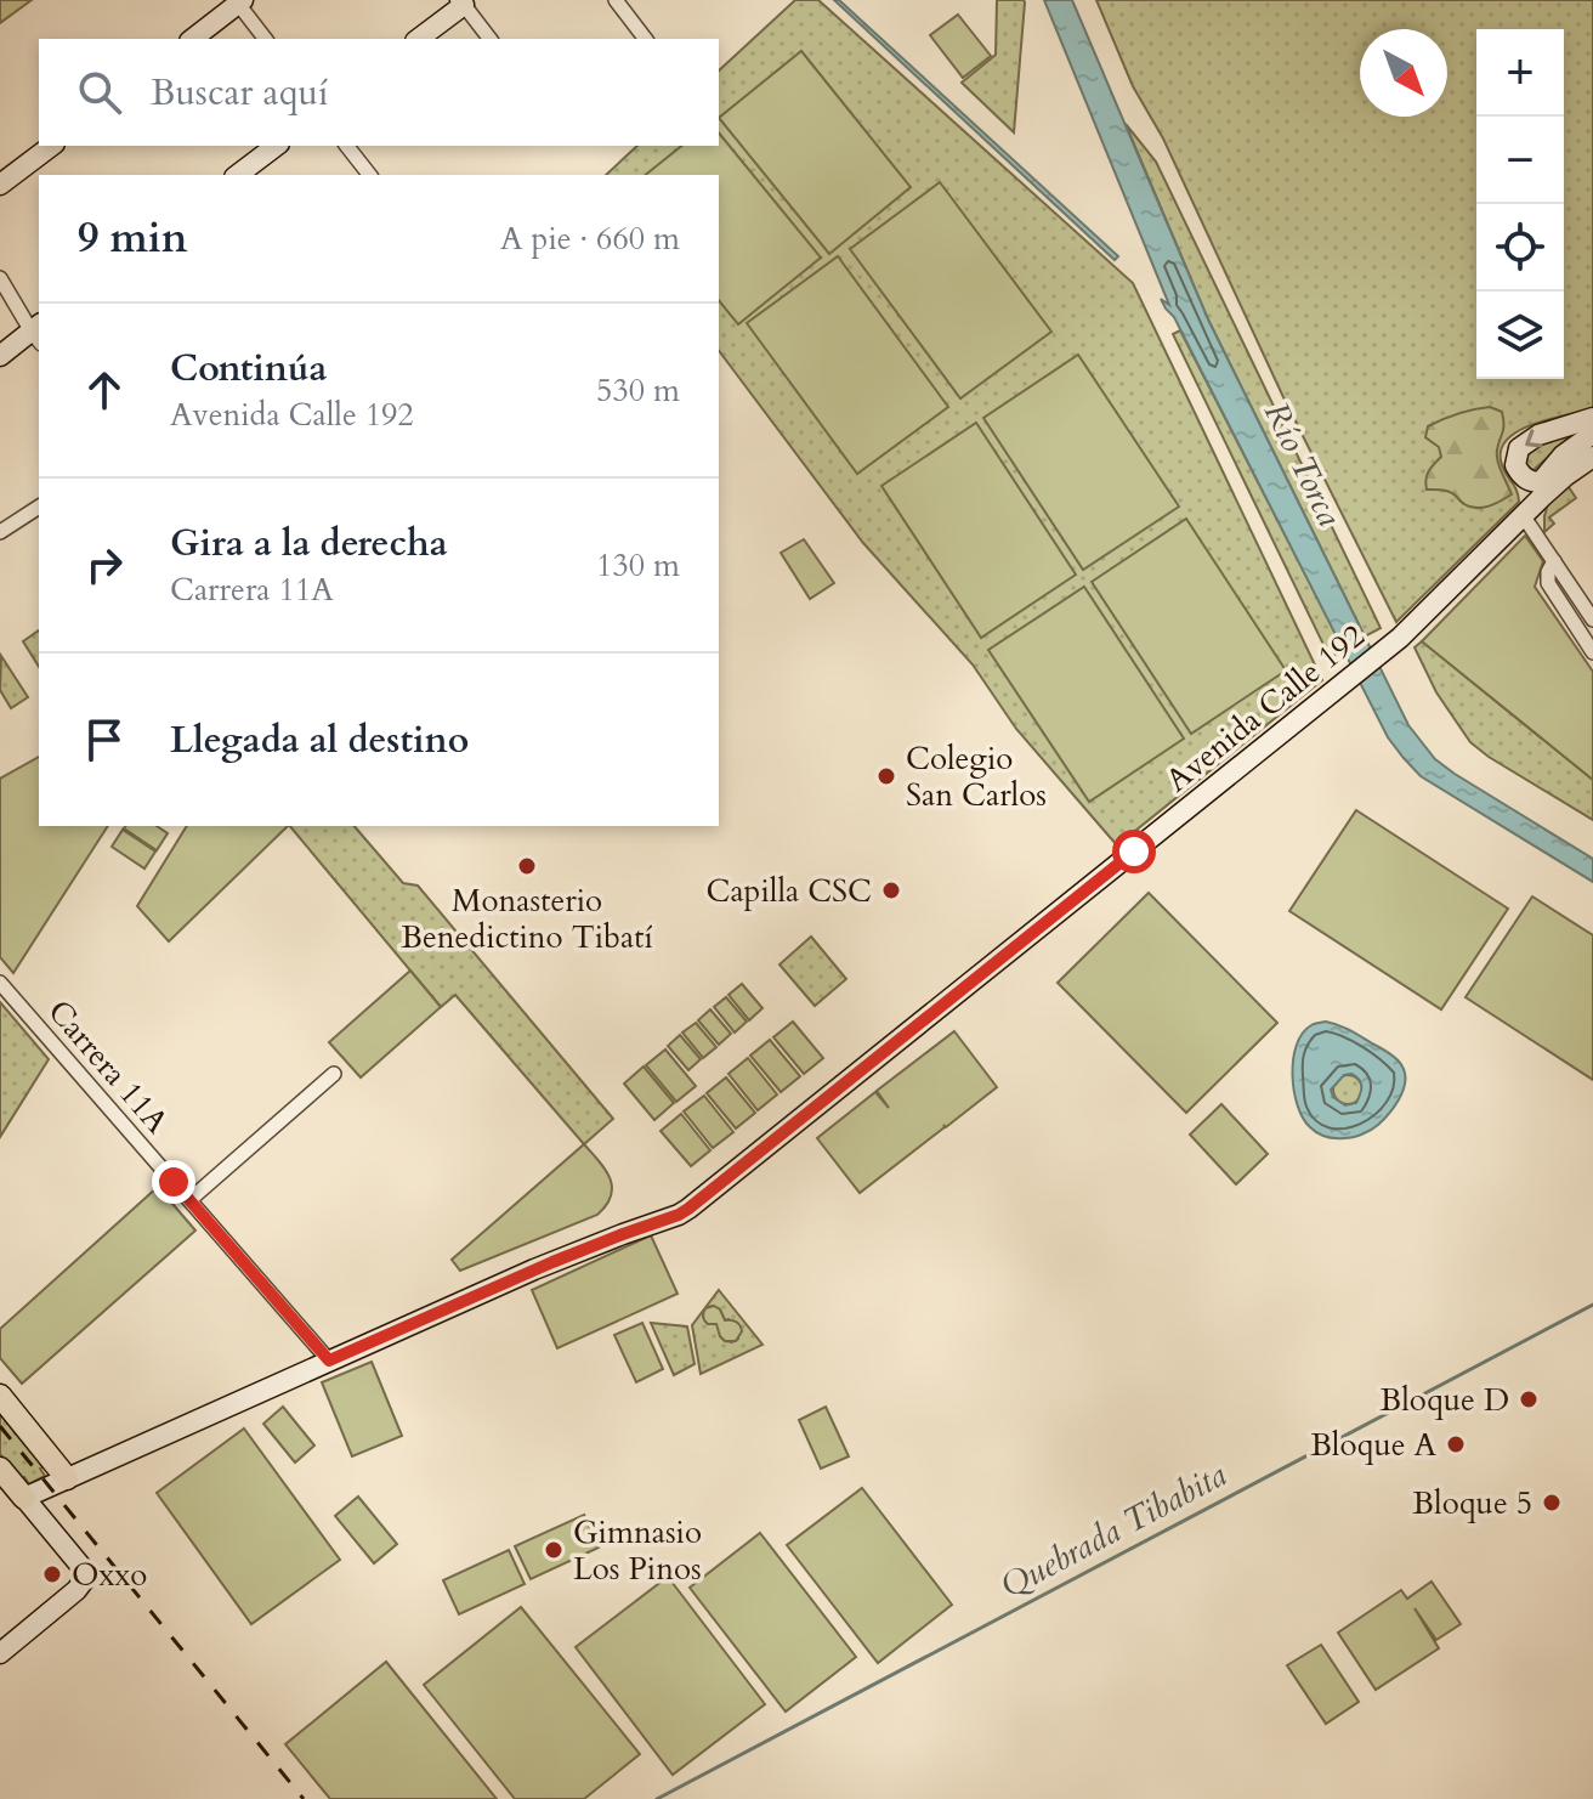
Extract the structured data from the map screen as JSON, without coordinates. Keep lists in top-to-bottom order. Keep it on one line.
{"streets":{"main road":["Avenida Calle 192"],"street":["Carrera 11A"]},"crossings":[["Avenida Calle 192","Carrera 11A"]],"water":["Río Torca","Quebrada Tibabita"],"places":["Colegio San Carlos","Monasterio Benedictino Tibatí","Capilla CSC","Bloque D","Bloque A","Bloque 5","Gimnasio Los Pinos","Oxxo"],"north":"bottom right","page":{"map_buttons":["+","−"],"search":"Buscar aquí","heading":["9 min","A pie · 660 m"],"list":[["Continúa","Avenida Calle 192","530 m"],["Gira a la derecha","Carrera 11A","130 m"],"Llegada al destino"]}}
